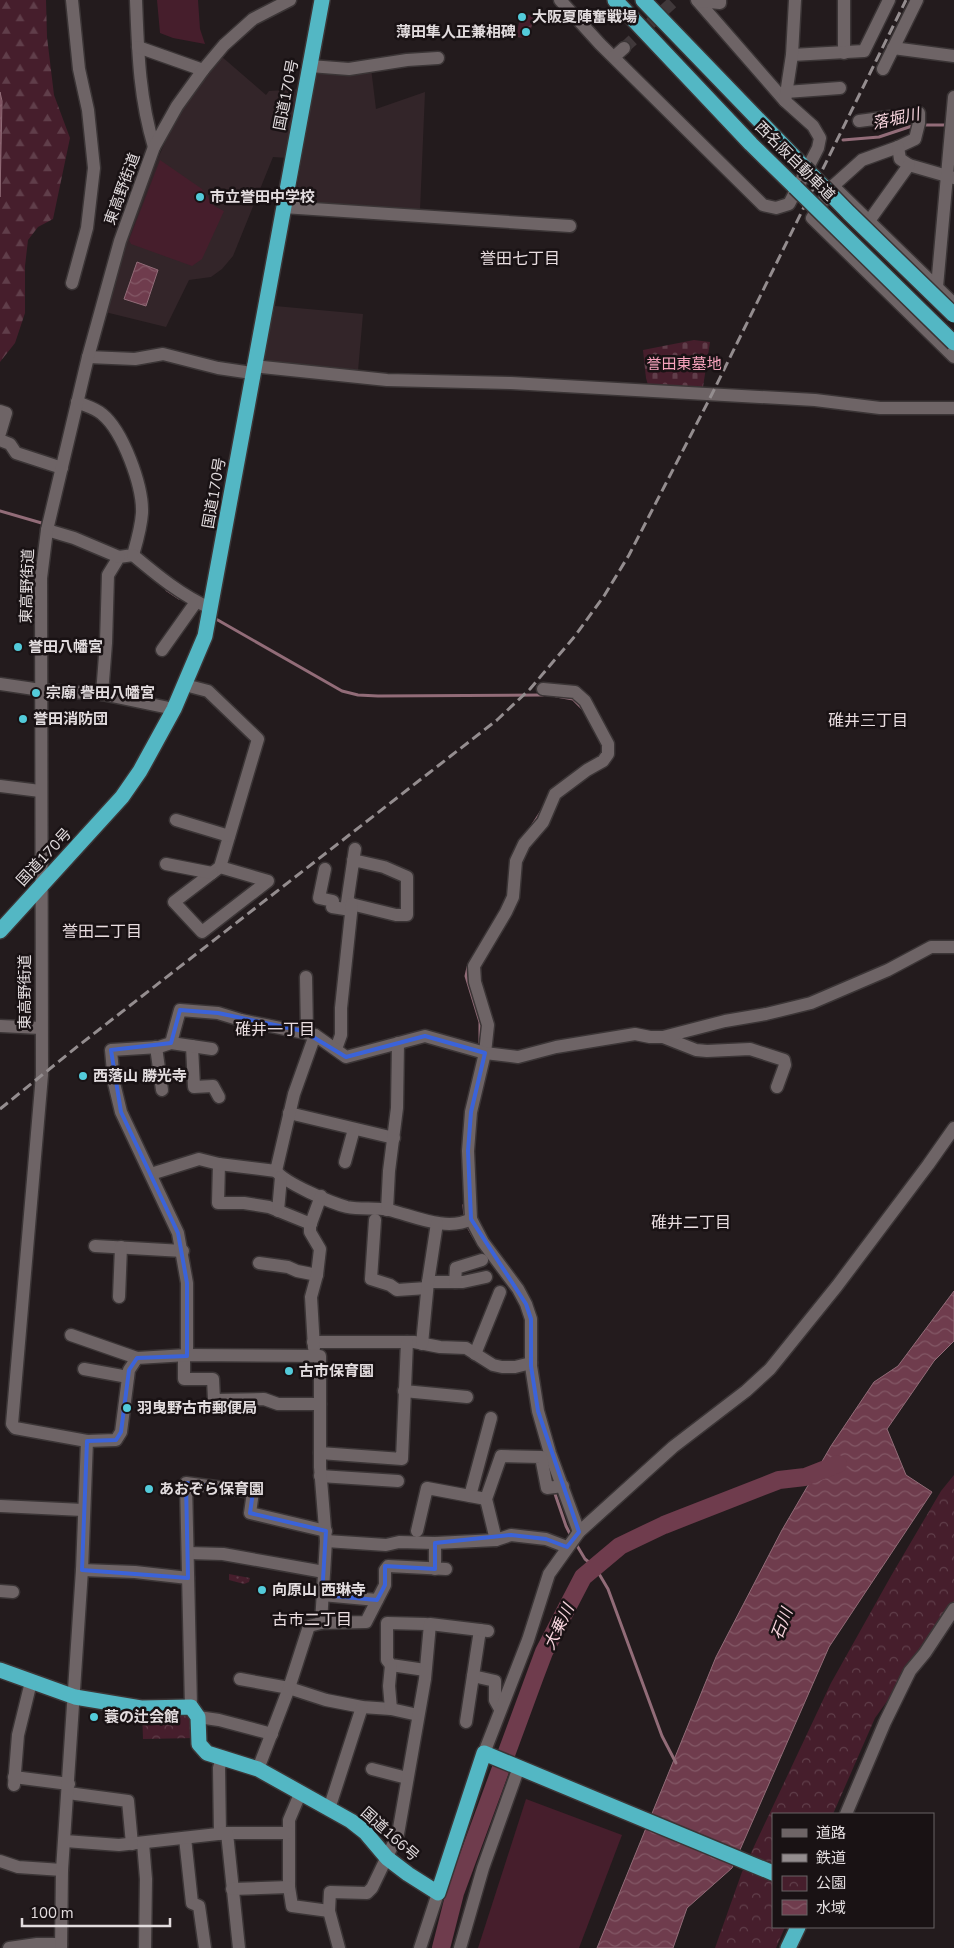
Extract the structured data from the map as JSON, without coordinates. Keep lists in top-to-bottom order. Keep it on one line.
{"streets":{"highway":["国道170号","西名阪自動車道","国道166号"],"street":["東高野街道"]},"crossings":[["国道170号","東高野街道"]],"districts":["誉田七丁目","碓井三丁目","誉田二丁目","碓井一丁目","碓井二丁目","古市二丁目"],"water":["落堀川","石川","大乗川"],"parks":["誉田東墓地"],"places":["大阪夏陣奮戦場","薄田隼人正兼相碑","市立誉田中学校","誉田八幡宮","宗廟 譽田八幡宮","誉田消防団","西落山 勝光寺","古市保育園","羽曳野古市郵便局","あおぞら保育園","向原山 西琳寺","蓑の辻会館"],"legend":["道路","鉄道","公園","水域"],"scale_bar":"100 m"}
